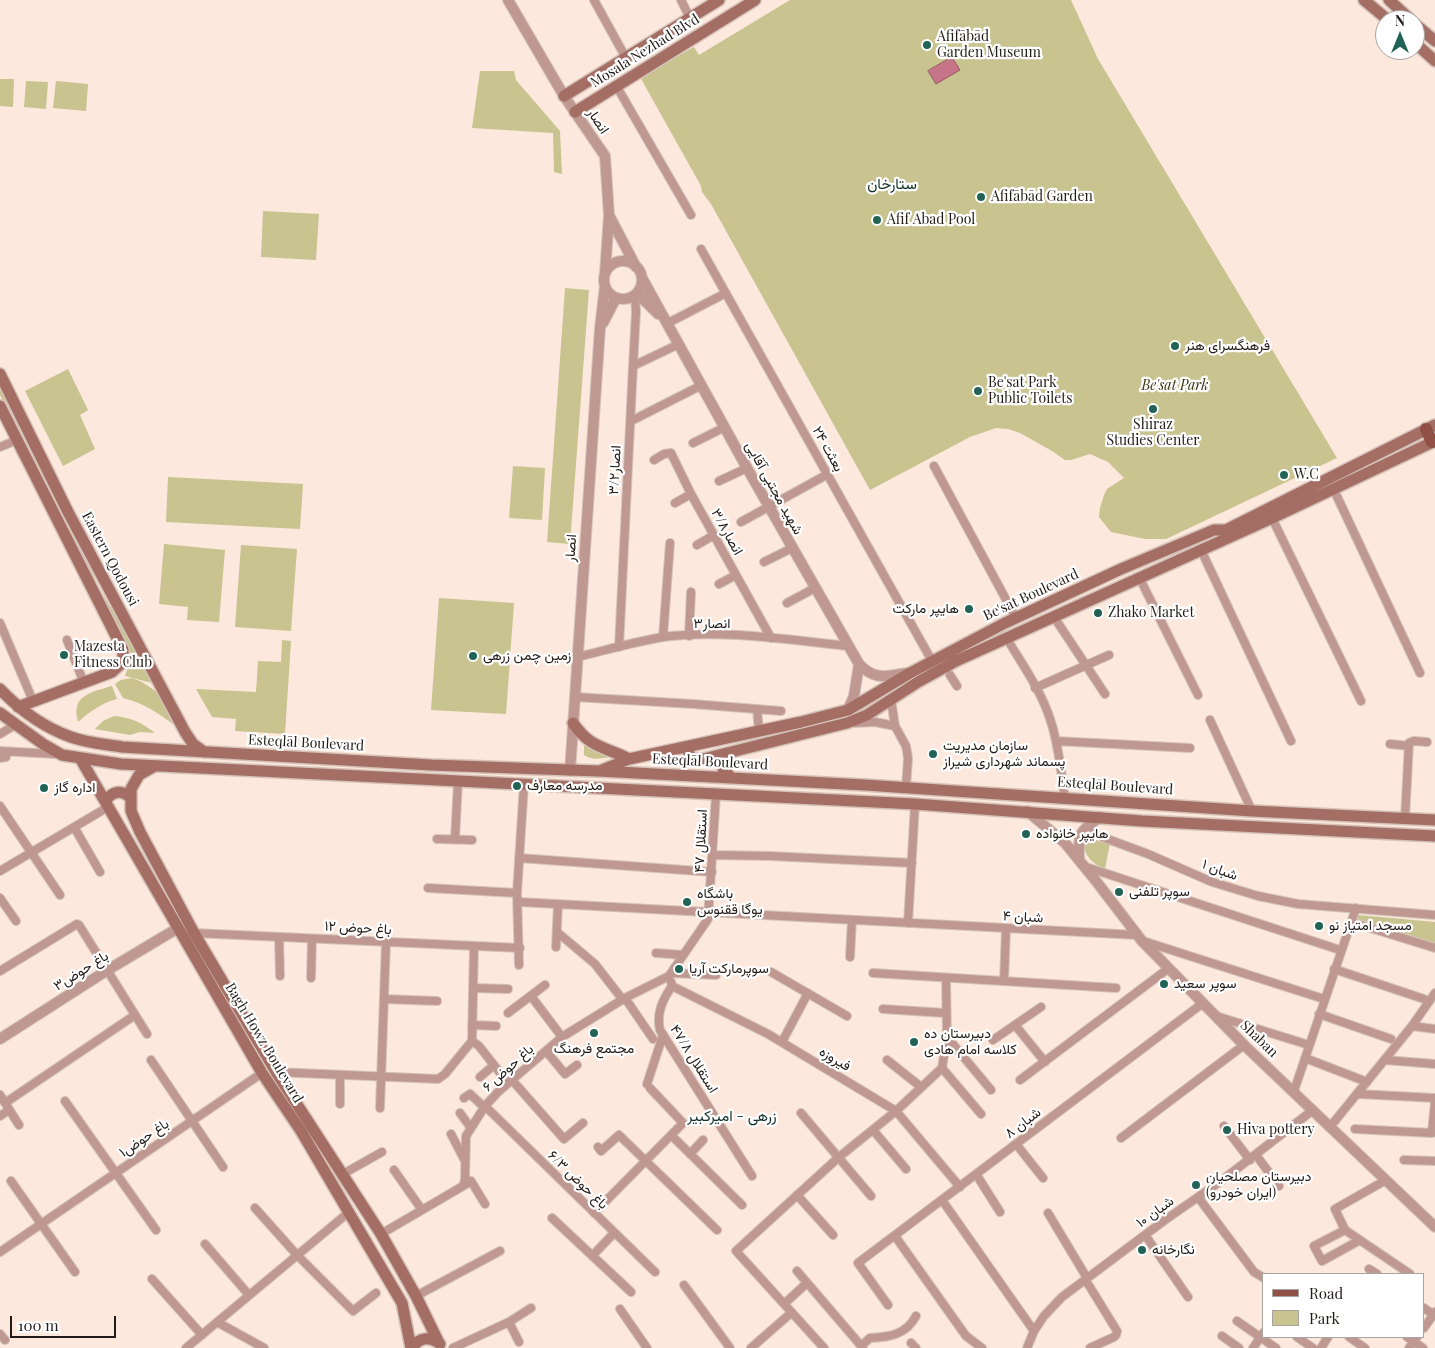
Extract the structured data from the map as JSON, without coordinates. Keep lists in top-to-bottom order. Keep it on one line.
{"streets":{"main road":["Mosala Nezhad Blvd","Eastern Qodousi","Be'sat Boulevard","Esteqlāl Boulevard","Bagh Howz Boulevard"],"street":["انصار","بعثت ۲۴","انصار۳/۲","شهید مجتبی آقایی","انصار۳/۸","انصار۳","۴۷ استقلال","۱ شبان","۴ شبان","۱۲ باغ حوض","باغ حوض۳","Shaban","۴۷/۸ استقلال","فیروزه","۶ باغ حوض","۸ شبان","باغ حوض۱","۶/۳ باغ حوض","۱۰ شبان"]},"crossings":[["Mosala Nezhad Blvd","انصار"],["انصار","انصار۳/۲"],["انصار","شهید مجتبی آقایی"],["انصار","انصار۳"],["انصار","Esteqlāl Boulevard"],["بعثت ۲۴","Be'sat Boulevard"],["انصار۳/۲","شهید مجتبی آقایی"],["انصار۳/۲","انصار۳"],["شهید مجتبی آقایی","انصار۳"],["انصار۳/۸","انصار۳"],["Eastern Qodousi","Esteqlāl Boulevard"],["Be'sat Boulevard","Esteqlāl Boulevard"],["۴۷ استقلال","۴ شبان"],["۴۷ استقلال","۶ باغ حوض"],["۴ شبان","Shaban"],["۱۲ باغ حوض","Bagh Howz Boulevard"],["باغ حوض۳","Bagh Howz Boulevard"],["Shaban","۸ شبان"],["Shaban","۱۰ شبان"],["Bagh Howz Boulevard","باغ حوض۱"],["۴۷/۸ استقلال","فیروزه"],["فیروزه","۸ شبان"],["۶ باغ حوض","۶/۳ باغ حوض"]],"districts":["ستارخان","زرهی - امیرکبیر"],"parks":["Be'sat Park"],"places":["Afifābād Garden Museum","Afifābād Garden","Afif Abad Pool","فرهنگسرای هنر","Be'sat Park Public Toilets","Shiraz Studies Center","W.C","هایپر مارکت","Zhako Market","Mazesta Fitness Club","زمین چمن زرهی","سازمان مدیریت پسماند شهرداری شیراز","مدرسه معارف","اداره گاز","هایپر خانواده","سوپر تلفنی","باشگاه یوگا ققنوس","مسجد امتیاز نو","سوپرمارکت آریا","سوپر سعید","مجتمع فرهنگ","دبیرستان ده کلاسه امام هادی","Hiva pottery","دبیرستان مصلحیان (ایران خودرو)","نگارخانه"],"legend":["Road","Park"],"scale_bar":"100 m","north":"top"}
